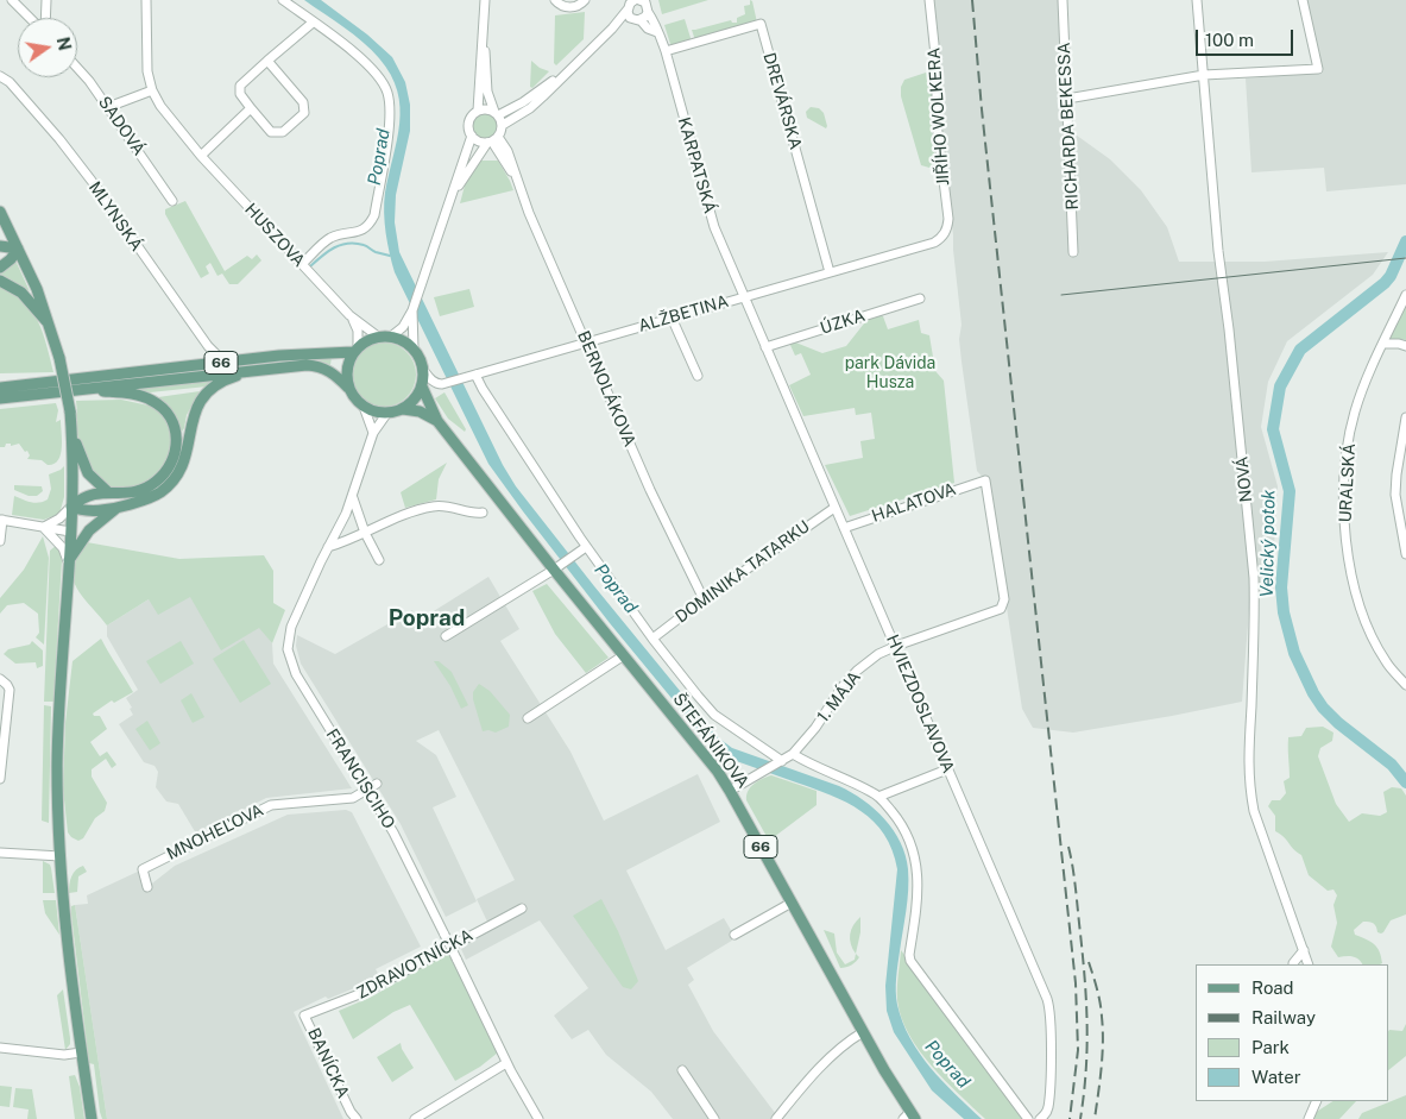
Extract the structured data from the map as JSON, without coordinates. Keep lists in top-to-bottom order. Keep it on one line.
{"streets":{"main road":["66","ŠTEFÁNIKOVA"],"street":["DREVÁRSKA","JIŘÍHO WOLKERA","SADOVÁ","RICHARDA BEKESSA","KARPATSKÁ","MLYNSKÁ","HUSZOVA","ALŽBETINA","ÚZKA","BERNOLÁKOVA","NOVÁ","URALSKÁ","HALATOVA","DOMINIKA TATARKU","1. MÁJA","HVIEZDOSLAVOVA","FRANCISCIHO","MNOHEĽOVA","ZDRAVOTNÍCKA","BANÍCKA"]},"crossings":[["DREVÁRSKA","KARPATSKÁ"],["DREVÁRSKA","ALŽBETINA"],["JIŘÍHO WOLKERA","ALŽBETINA"],["KARPATSKÁ","ALŽBETINA"],["KARPATSKÁ","HVIEZDOSLAVOVA"],["MLYNSKÁ","66"],["HUSZOVA","ALŽBETINA"],["HUSZOVA","66"],["HUSZOVA","ŠTEFÁNIKOVA"],["HUSZOVA","FRANCISCIHO"],["ALŽBETINA","66"],["ALŽBETINA","BERNOLÁKOVA"],["ALŽBETINA","HVIEZDOSLAVOVA"],["ALŽBETINA","ŠTEFÁNIKOVA"],["ALŽBETINA","FRANCISCIHO"],["ÚZKA","HVIEZDOSLAVOVA"],["66","ŠTEFÁNIKOVA"],["66","FRANCISCIHO"],["BERNOLÁKOVA","DOMINIKA TATARKU"],["HALATOVA","1. MÁJA"],["HALATOVA","HVIEZDOSLAVOVA"],["DOMINIKA TATARKU","HVIEZDOSLAVOVA"],["1. MÁJA","HVIEZDOSLAVOVA"],["1. MÁJA","ŠTEFÁNIKOVA"],["ŠTEFÁNIKOVA","FRANCISCIHO"],["FRANCISCIHO","MNOHEĽOVA"],["ZDRAVOTNÍCKA","BANÍCKA"]],"districts":["Poprad"],"water":["Poprad","Velický potok"],"parks":["park Dávida Husza"],"legend":["Road","Railway","Park","Water"],"scale_bar":"100 m","north":"right"}
